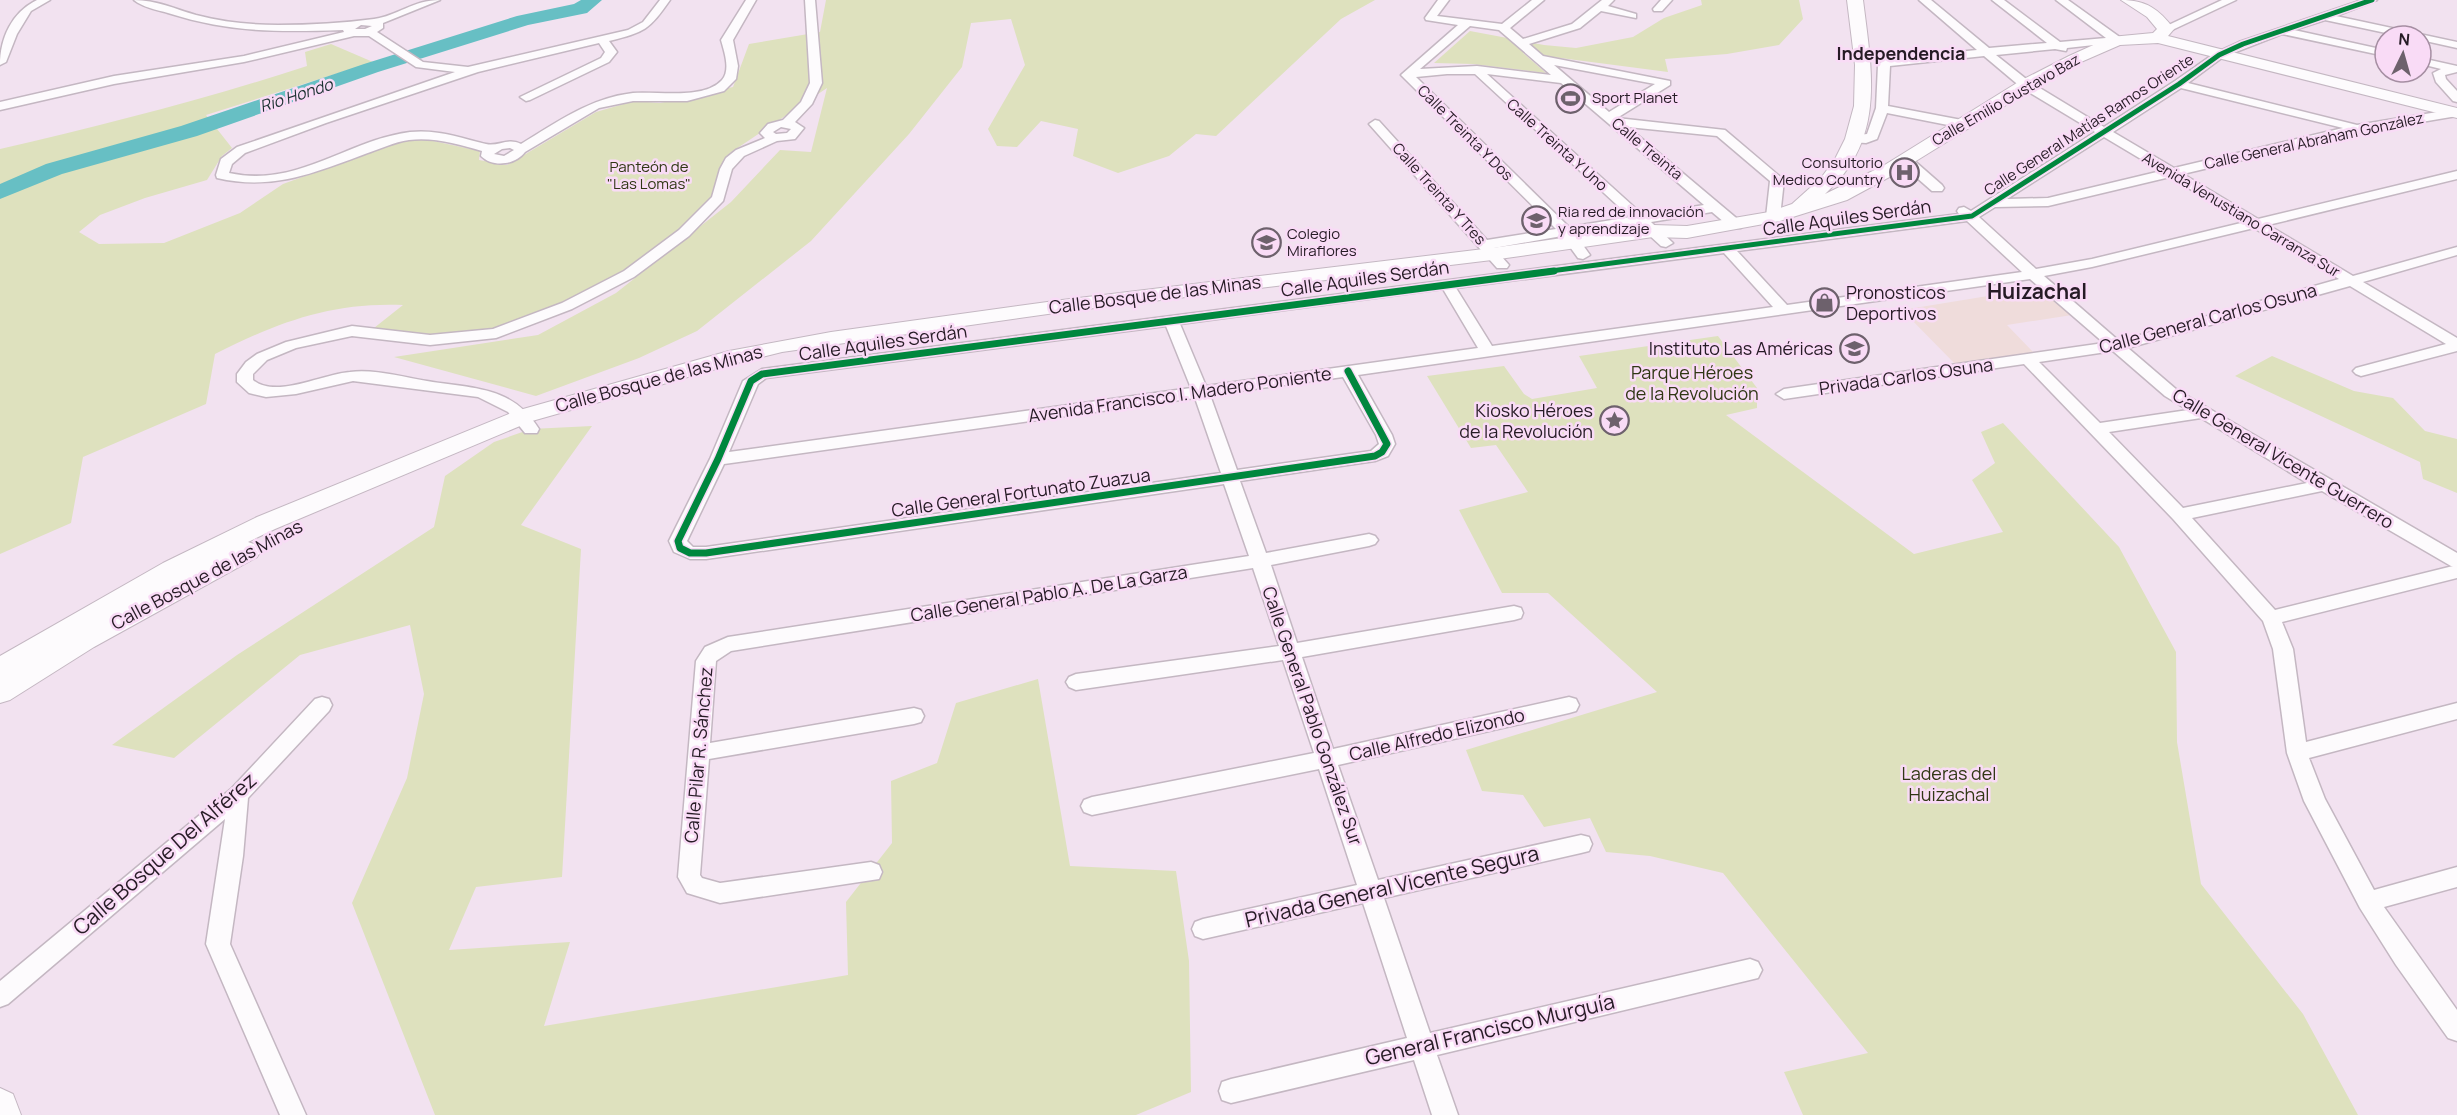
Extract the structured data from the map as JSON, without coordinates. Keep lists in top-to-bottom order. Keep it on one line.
{"streets":{"main road":["Calle Emilio Gustavo Baz","Calle Bosque de las Minas"],"street":["Calle General Matías Ramos Oriente","Calle Treinta Y Dos","Calle General Abraham González","Calle Treinta Y Uno","Calle Treinta","Calle Treinta Y Tres","Avenida Venustiano Carranza Sur","Calle Aquiles Serdán","Calle General Carlos Osuna","Privada Carlos Osuna","Avenida Francisco I. Madero Poniente","Calle General Vicente Guerrero","Calle General Fortunato Zuazua","Calle General Pablo A. De La Garza","Calle General Pablo González Sur","Calle Alfredo Elizondo","Calle Pilar R. Sánchez","Calle Bosque Del Alférez","Privada General Vicente Segura","General Francisco Murguía"]},"crossings":[["Calle Emilio Gustavo Baz","Calle Treinta"],["Calle Emilio Gustavo Baz","Avenida Venustiano Carranza Sur"],["Calle Emilio Gustavo Baz","Calle Bosque de las Minas"],["Calle General Matías Ramos Oriente","Calle General Abraham González"],["Calle General Matías Ramos Oriente","Avenida Venustiano Carranza Sur"],["Calle General Matías Ramos Oriente","Calle Aquiles Serdán"],["Calle General Matías Ramos Oriente","Calle General Vicente Guerrero"],["Calle Treinta Y Dos","Calle Treinta Y Uno"],["Calle Treinta Y Dos","Calle Treinta"],["Calle Treinta Y Dos","Calle Bosque de las Minas"],["Calle General Abraham González","Avenida Venustiano Carranza Sur"],["Calle Treinta Y Uno","Calle Bosque de las Minas"],["Calle Treinta","Calle Bosque de las Minas"],["Calle Treinta Y Tres","Calle Bosque de las Minas"],["Avenida Venustiano Carranza Sur","Calle General Carlos Osuna"],["Avenida Venustiano Carranza Sur","Avenida Francisco I. Madero Poniente"],["Calle Aquiles Serdán","Avenida Francisco I. Madero Poniente"],["Calle Aquiles Serdán","Calle General Vicente Guerrero"],["Calle Aquiles Serdán","Calle General Fortunato Zuazua"],["Calle Aquiles Serdán","Calle General Pablo González Sur"],["Calle General Carlos Osuna","Privada Carlos Osuna"],["Calle General Carlos Osuna","Calle General Vicente Guerrero"],["Avenida Francisco I. Madero Poniente","Calle General Vicente Guerrero"],["Avenida Francisco I. Madero Poniente","Calle General Fortunato Zuazua"],["Avenida Francisco I. Madero Poniente","Calle General Pablo González Sur"],["Calle General Fortunato Zuazua","Calle General Pablo González Sur"],["Calle General Pablo A. De La Garza","Calle General Pablo González Sur"],["Calle General Pablo A. De La Garza","Calle Pilar R. Sánchez"],["Calle General Pablo González Sur","Calle Alfredo Elizondo"],["Calle General Pablo González Sur","Privada General Vicente Segura"],["Calle General Pablo González Sur","General Francisco Murguía"]],"districts":["Independencia","Huizachal"],"water":["Rio Hondo"],"parks":["Panteón de \"Las Lomas\"","Parque Héroes de la Revolución","Laderas del Huizachal"],"places":{"sports":["Sport Planet"],"hospital":["Consultorio Medico Country"],"school or university":["Ria red de innovación y aprendizaje","Colegio Miraflores","Instituto Las Américas"],"shop":["Pronosticos Deportivos"],"place":["Kiosko Héroes de la Revolución"]},"north":"top"}
